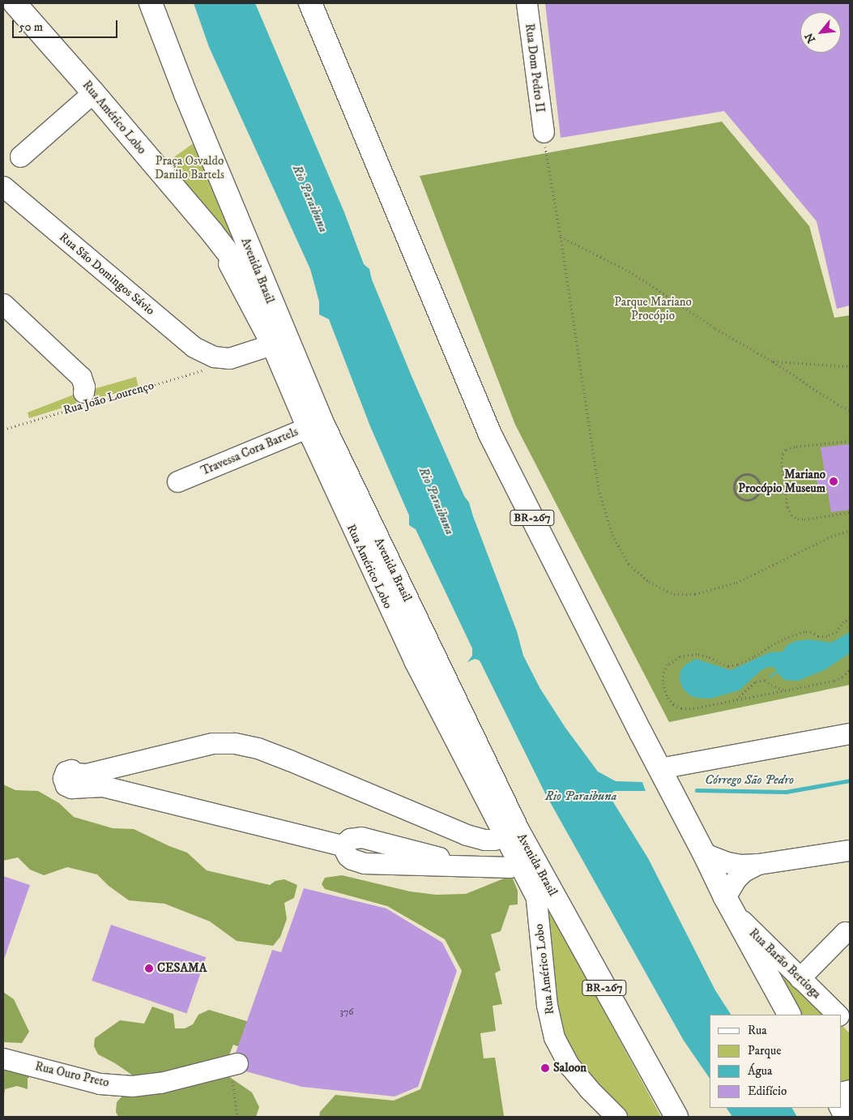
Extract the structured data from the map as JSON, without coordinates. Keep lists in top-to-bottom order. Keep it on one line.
{"streets":{"main road":["Rua Américo Lobo","Avenida Brasil","BR-267"],"street":["Rua Dom Pedro II","Rua São Domingos Sávio","Travessa Cora Bartels","Rua Barão Bertioga","Rua Ouro Preto"],"path":["Rua João Lourenço"]},"crossings":[["Rua Américo Lobo","Avenida Brasil"],["Avenida Brasil","Travessa Cora Bartels"],["Rua São Domingos Sávio","Rua João Lourenço"],["BR-267","Rua Barão Bertioga"]],"water":["Rio Paraibuna","Córrego São Pedro"],"parks":["Praça Osvaldo Danilo Bartels","Parque Mariano Procópio"],"places":["Mariano Procópio Museum","CESAMA","Saloon"],"house_numbers":["376"],"legend":["Rua","Parque","Água","Edifício"],"scale_bar":"50 m","north":"bottom left"}
